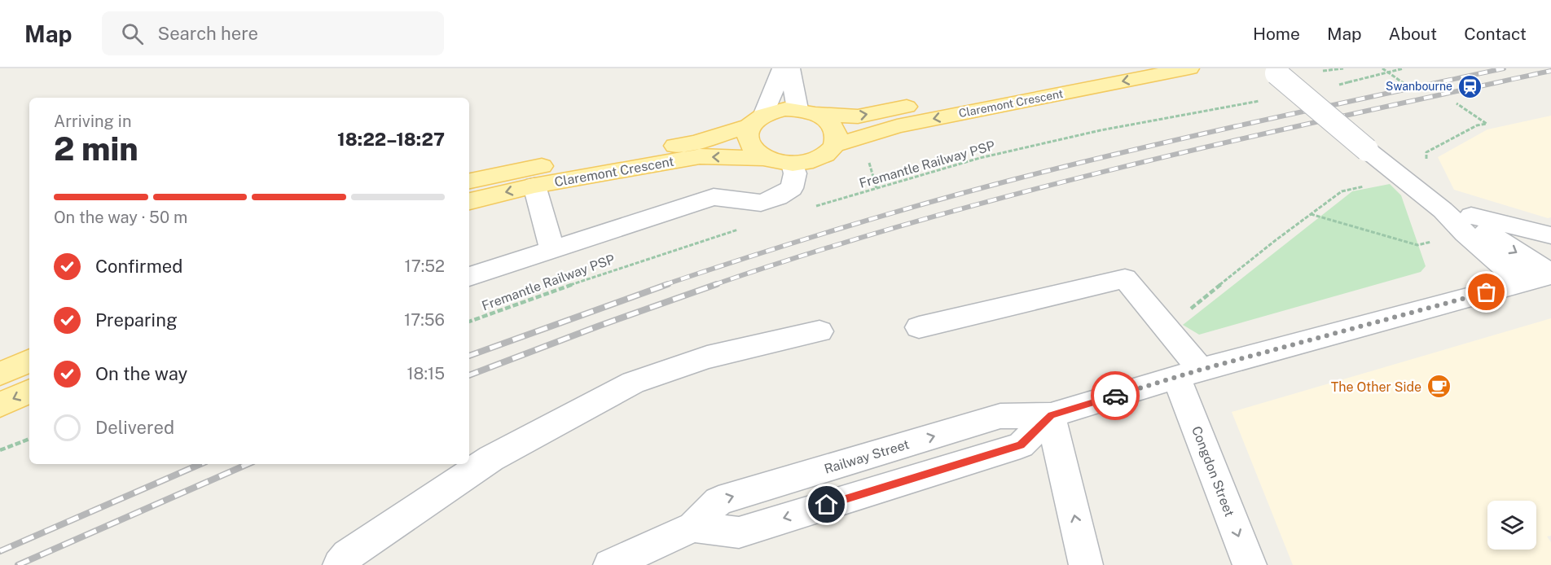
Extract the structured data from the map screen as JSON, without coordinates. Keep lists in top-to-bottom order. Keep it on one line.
{"streets":{"main road":["Claremont Crescent"],"street":["Congdon Street"],"path":["Fremantle Railway PSP"]},"places":{"station":["Swanbourne"],"cafe":["The Other Side"]},"page":{"header":"Map","search":"Search here","nav":["Home","Map","About","Contact"],"heading":["2 min","Arriving in","18:22–18:27"],"bar":"On the way · 50 m","list":[["Confirmed","17:52"],["Preparing","17:56"],["On the way","18:15"],"Delivered"]}}
